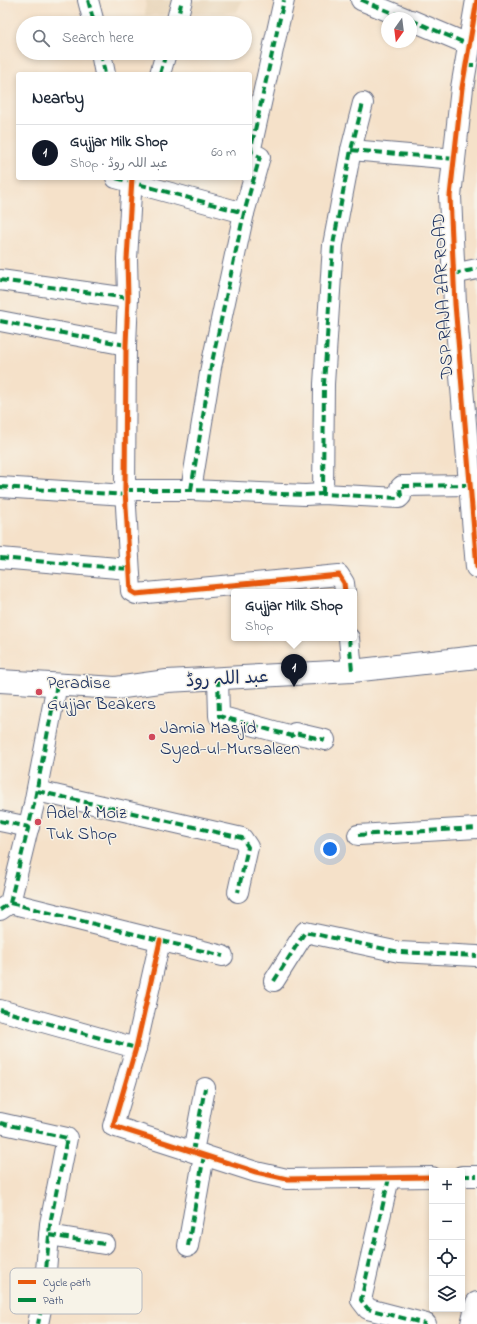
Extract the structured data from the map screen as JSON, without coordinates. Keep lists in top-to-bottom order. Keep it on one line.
{"streets":{"street":["DSP RAJA ZAR ROAD","عبد اللہ روڈ"]},"places":["Peradise Gujjar Beakers","Jamia Masjid Syed-ul-Mursaleen","Adel & Moiz Tuk Shop"],"legend":["Cycle path","Path"],"north":"bottom","page":{"search":"Search here","heading":"Nearby","list":[{"mark":"1","name":"Gujjar Milk Shop","note":"Shop · عبد اللہ روڈ","value":"60 m"}],"popup":["Gujjar Milk Shop","Shop"],"pins":"1","map_buttons":["+","−"]}}
